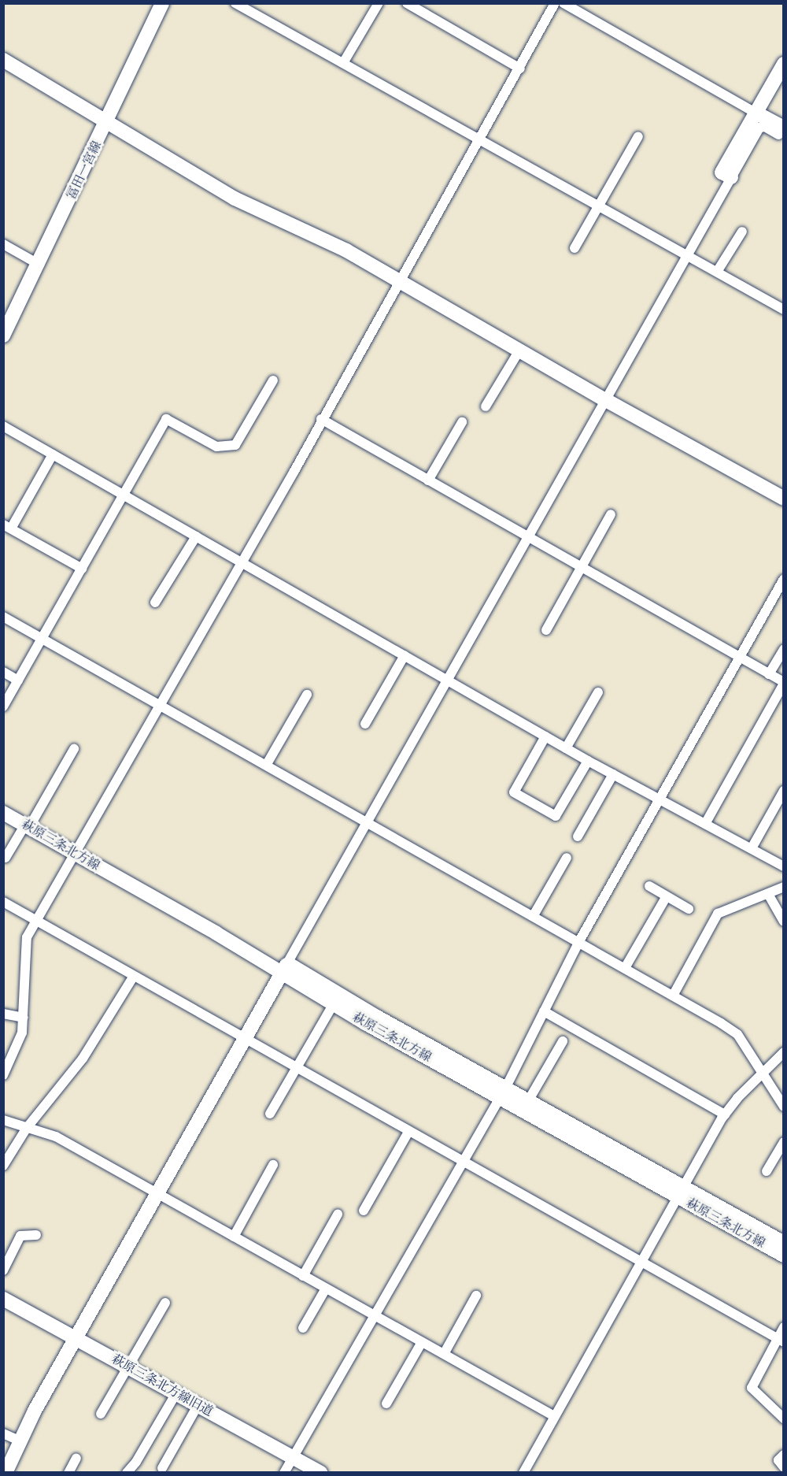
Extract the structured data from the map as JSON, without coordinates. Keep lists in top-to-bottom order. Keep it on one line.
{"streets":{"street":["冨田一宮線","萩原三条北方線","萩原三条北方線旧道"]}}
